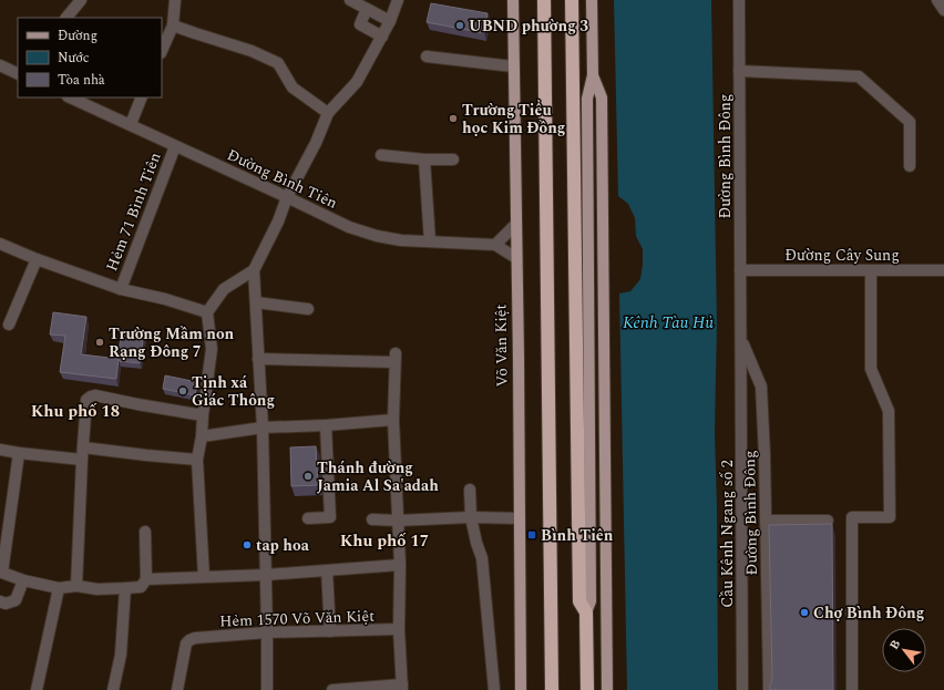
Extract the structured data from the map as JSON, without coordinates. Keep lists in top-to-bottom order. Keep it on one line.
{"streets":{"main road":["Võ Văn Kiệt"],"street":["Đường Bình Đông","Đường Bình Tiên","Hẻm 71 Bình Tiên","Đường Cây Sung","Cầu Kênh Ngang số 2","Hẻm 1570 Võ Văn Kiệt"]},"crossings":[["Đường Bình Đông","Đường Cây Sung"],["Đường Bình Đông","Cầu Kênh Ngang số 2"],["Đường Bình Tiên","Hẻm 71 Bình Tiên"],["Đường Bình Tiên","Võ Văn Kiệt"]],"districts":["Khu phố 18","Khu phố 17"],"water":["Kênh Tàu Hủ"],"places":{"other":["UBND phường 3","Trường Tiểu học Kim Đồng","Trường Mầm non Rạng Đông 7","Tịnh xá Giác Thông","Thánh đường Jamia Al Sa'adah","tap hoa","Chợ Bình Đông"],"transit":["Bình Tiên"]},"legend":["Đường","Nước","Tòa nhà"],"north":"top left"}
